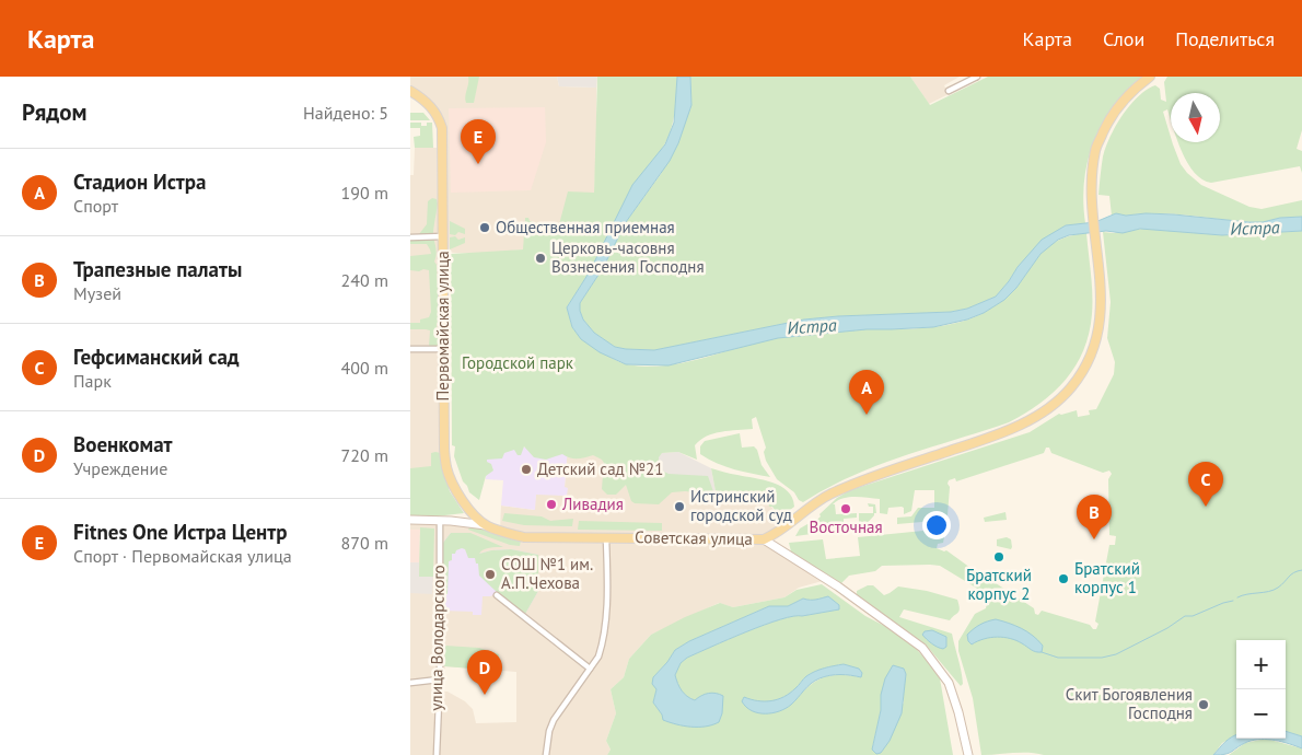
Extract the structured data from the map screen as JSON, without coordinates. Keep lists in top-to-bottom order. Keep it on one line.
{"streets":{"main road":["Первомайская улица","Советская улица"],"street":["улица Володарского"]},"crossings":[["Первомайская улица","Советская улица"],["Советская улица","улица Володарского"]],"water":["Истра"],"parks":["Городской парк"],"places":["Общественная приемная","Церковь-часовня Вознесения Господня","Детский сад №21","Ливадия","Истринский городской суд","Восточная","Братский корпус 2","СОШ №1 им. А.П.Чехова","Братский корпус 1","Скит Богоявления Господня"],"north":"bottom","page":{"header":"Карта","nav":["Карта","Слои","Поделиться"],"heading":["Рядом","Найдено: 5"],"pins":["E","A","C","B","D"],"list":[{"mark":"A","name":"Стадион Истра","note":"Спорт","value":"190 m"},{"mark":"B","name":"Трапезные палаты","note":"Музей","value":"240 m"},{"mark":"C","name":"Гефсиманский сад","note":"Парк","value":"400 m"},{"mark":"D","name":"Военкомат","note":"Учреждение","value":"720 m"},{"mark":"E","name":"Fitnes One Истра Центр","note":"Спорт · Первомайская улица","value":"870 m"}],"map_buttons":["+","−"]}}
